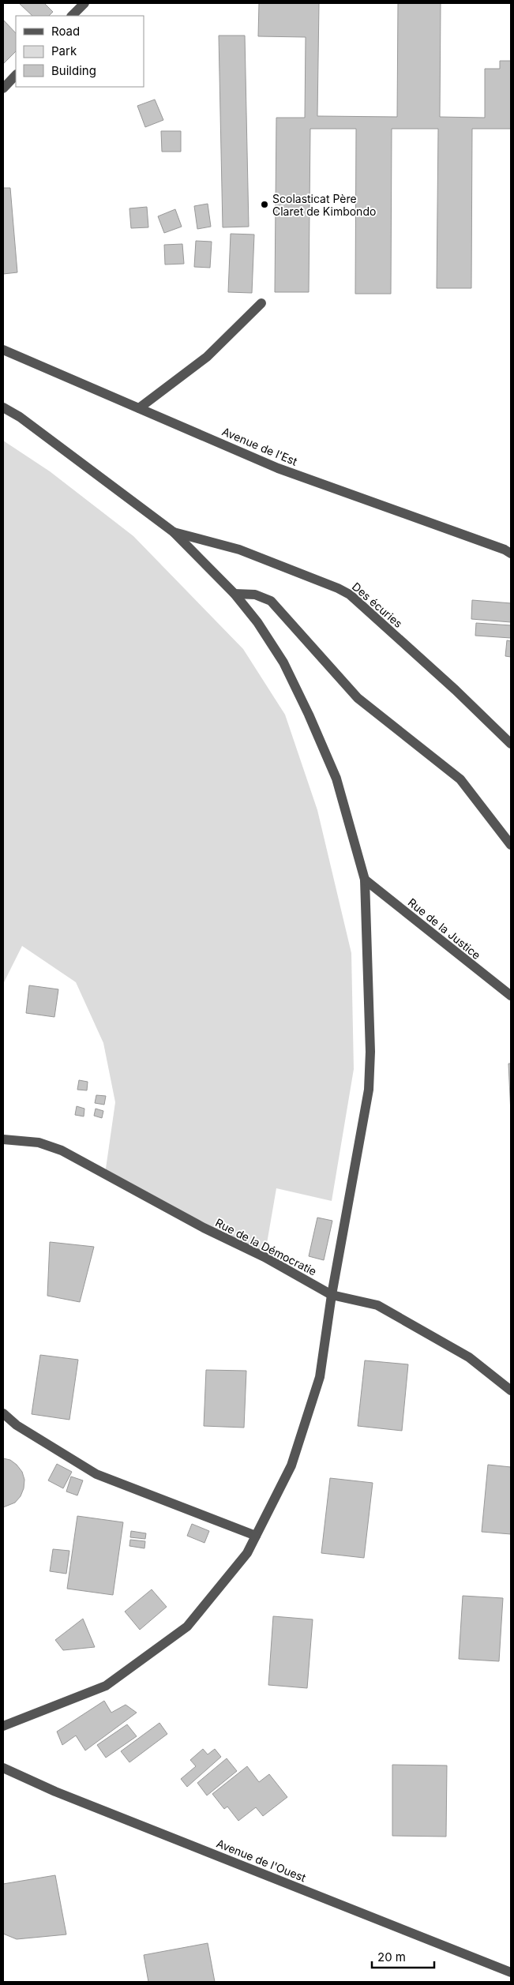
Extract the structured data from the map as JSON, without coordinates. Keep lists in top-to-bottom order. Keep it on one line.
{"streets":{"street":["Avenue de l'Est","Des écuries","Rue de la Justice","Rue de la Démocratie","Avenue de l'Ouest"]},"places":["Scolasticat Père Claret de Kimbondo"],"legend":["Road","Park","Building"],"scale_bar":"20 m"}
